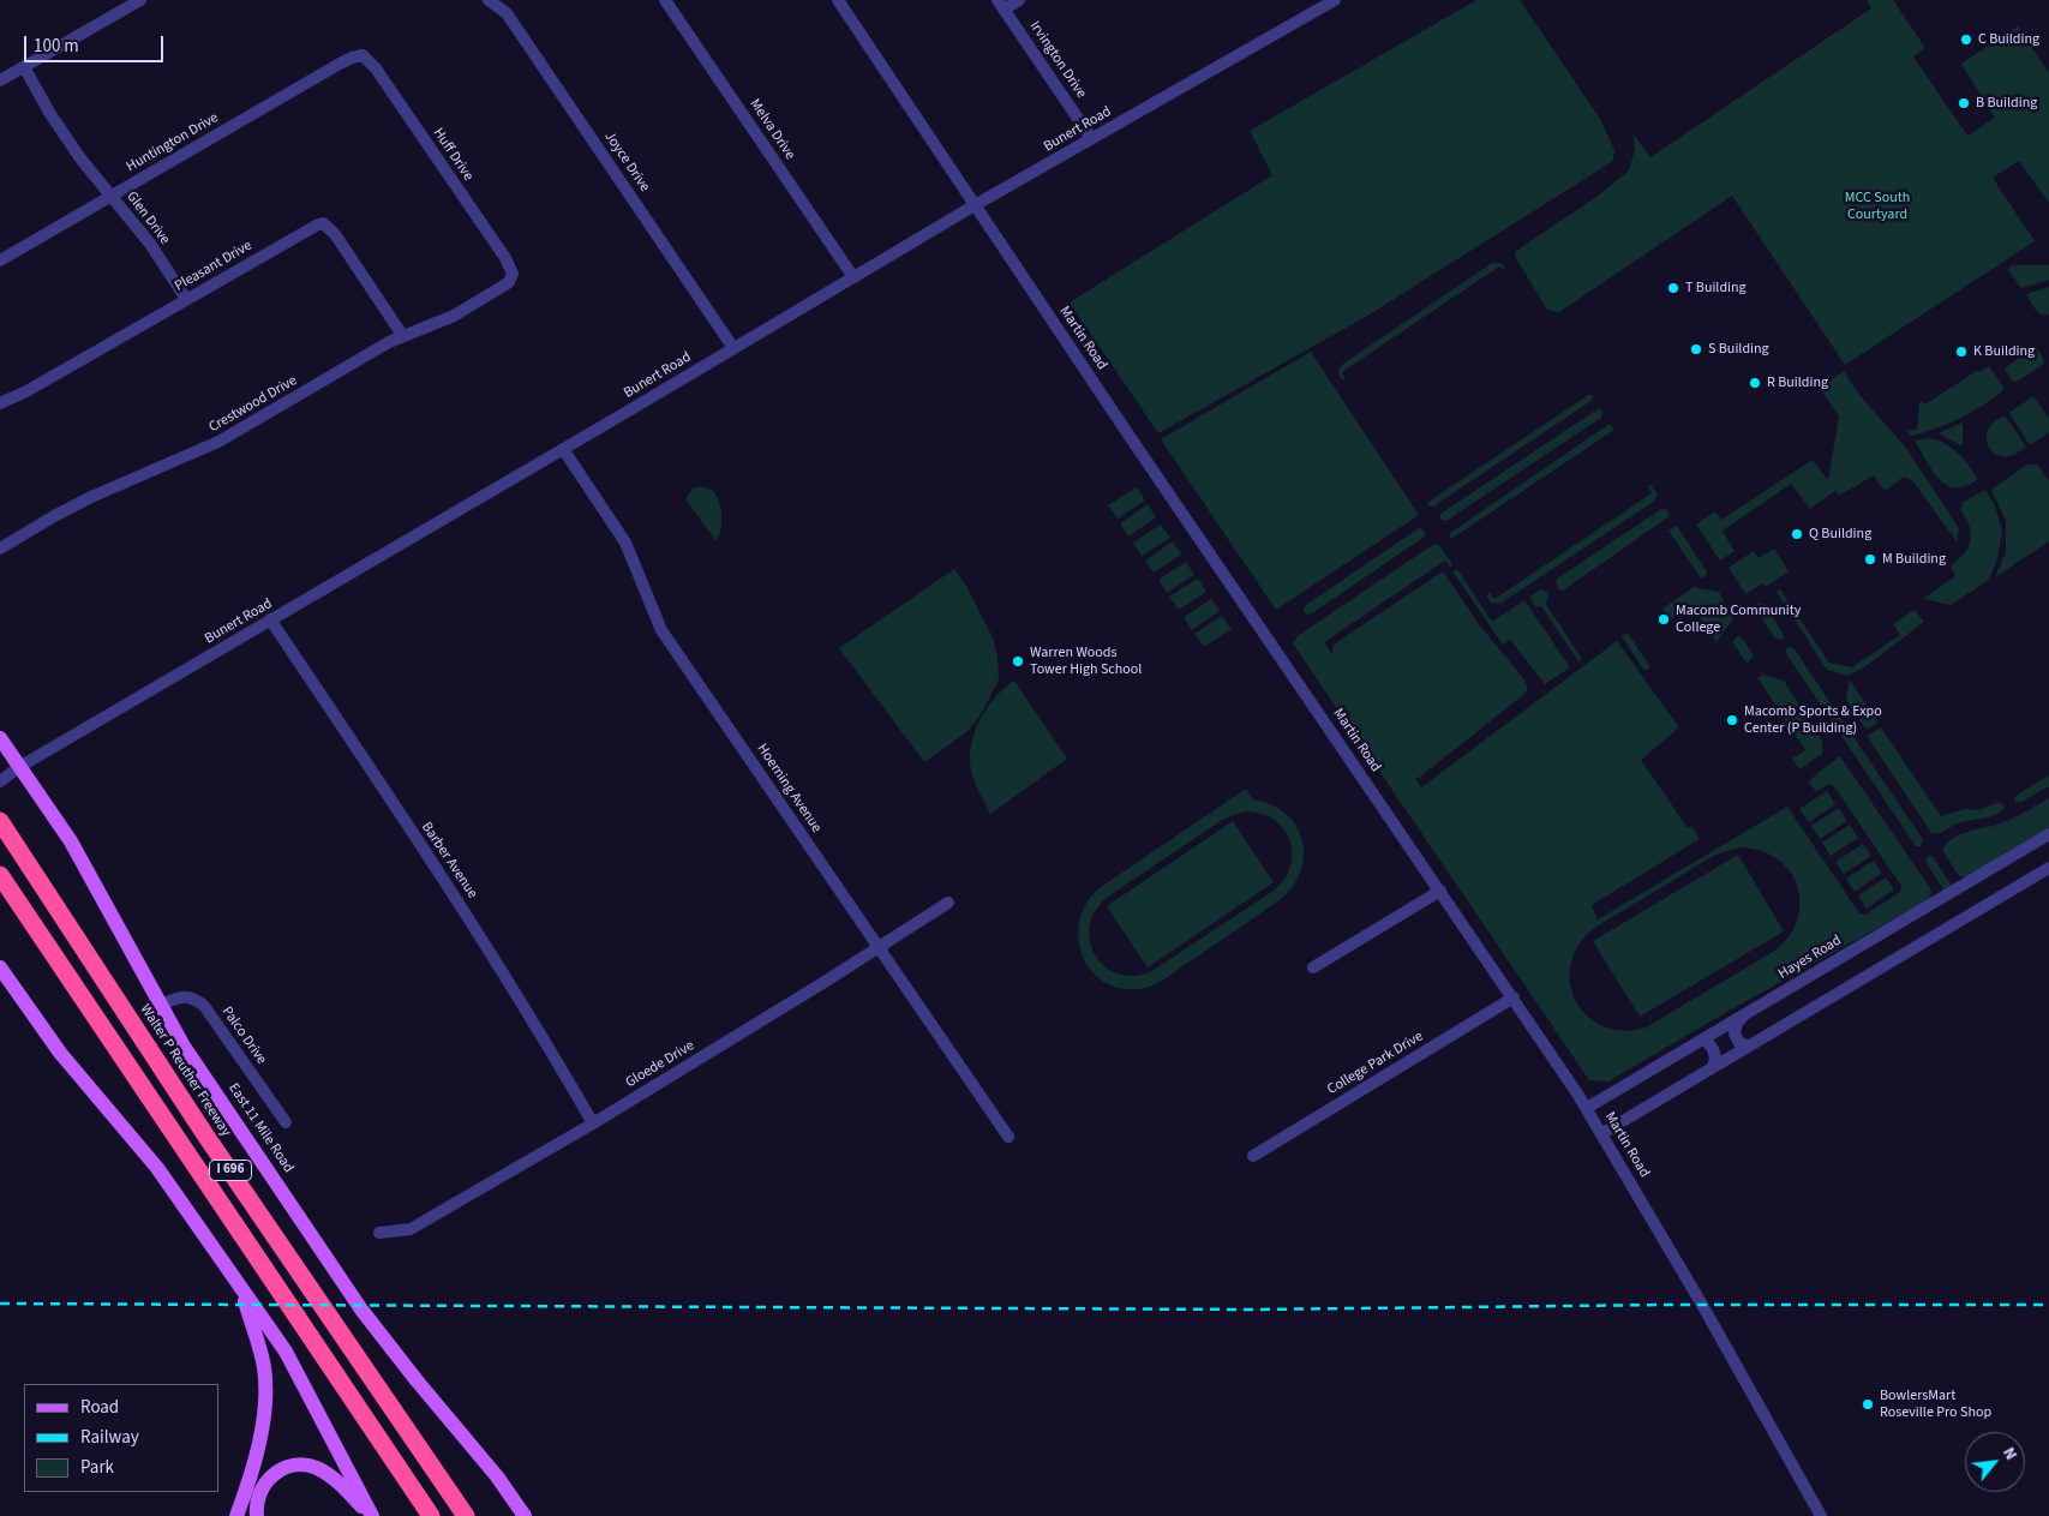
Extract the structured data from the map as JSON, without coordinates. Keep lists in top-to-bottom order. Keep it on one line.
{"streets":{"highway":["Walter P Reuther Freeway","I 696"],"main road":["East 11 Mile Road"],"street":["Irvington Drive","Melva Drive","Bunert Road","Huntington Drive","Huff Drive","Joyce Drive","Glen Drive","Pleasant Drive","Martin Road","Crestwood Drive","Hoerning Avenue","Barber Avenue","Hayes Road","Palco Drive","College Park Drive","Gloede Drive"]},"crossings":[["Irvington Drive","Bunert Road"],["Melva Drive","Bunert Road"],["Bunert Road","Joyce Drive"],["Bunert Road","Martin Road"],["Bunert Road","Hoerning Avenue"],["Bunert Road","Barber Avenue"],["Bunert Road","East 11 Mile Road"],["Huntington Drive","Huff Drive"],["Huntington Drive","Glen Drive"],["Huff Drive","Crestwood Drive"],["Glen Drive","Pleasant Drive"],["Pleasant Drive","Crestwood Drive"],["Martin Road","Hayes Road"],["Martin Road","College Park Drive"],["Hoerning Avenue","Gloede Drive"],["Barber Avenue","Gloede Drive"],["Palco Drive","East 11 Mile Road"]],"parks":["MCC South Courtyard"],"places":["C Building","B Building","T Building","S Building","K Building","R Building","Q Building","M Building","Macomb Community College","Warren Woods Tower High School","Macomb Sports & Expo Center (P Building)","BowlersMart Roseville Pro Shop"],"legend":["Road","Railway","Park"],"scale_bar":"100 m","north":"top right"}
